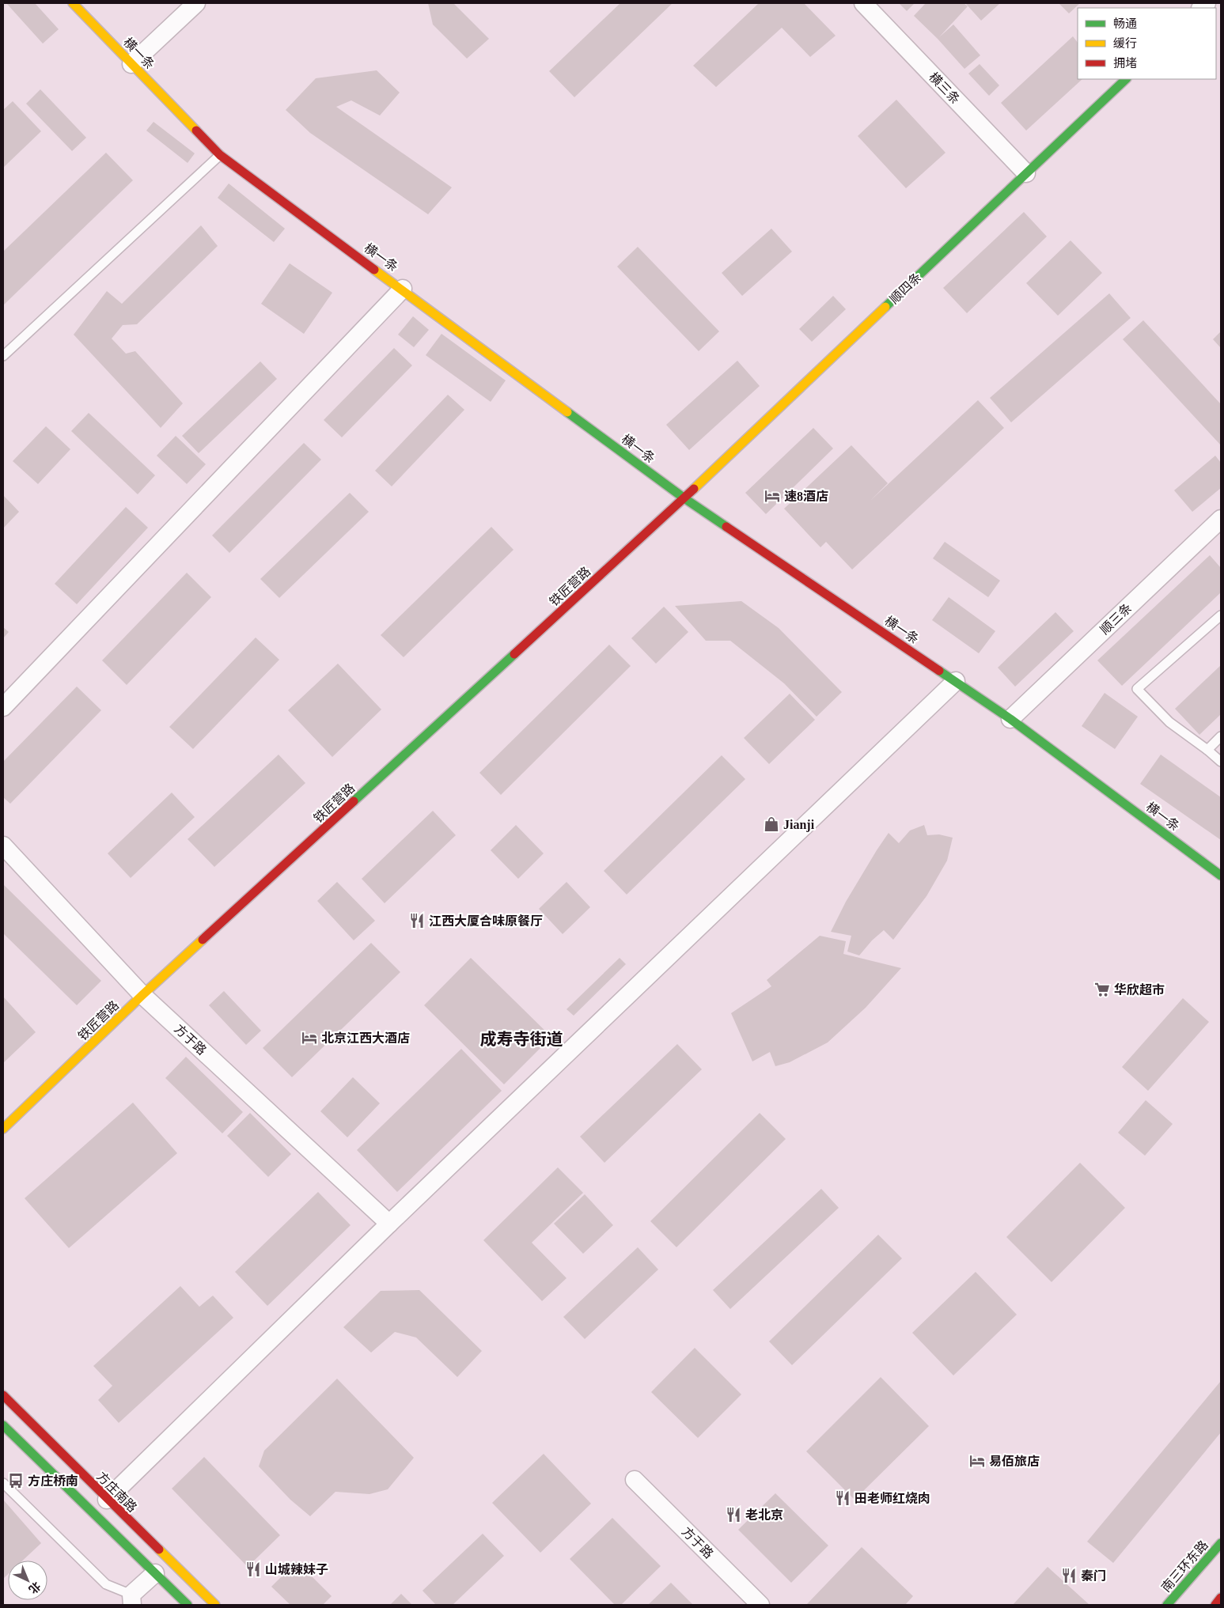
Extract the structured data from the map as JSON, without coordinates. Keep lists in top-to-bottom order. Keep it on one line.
{"streets":{"main road":["横一条","顺四条","铁匠营路","方庄南路","南三环东路"],"street":["横三条","顺三条","方于路"]},"crossings":[["横一条","顺四条"],["横一条","铁匠营路"],["横一条","顺三条"],["横三条","顺四条"],["顺四条","铁匠营路"],["铁匠营路","方于路"]],"districts":["成寿寺街道"],"places":{"hotel":["速8酒店","北京江西大酒店","易佰旅店"],"shop":["Jianji"],"restaurant":["江西大厦合味原餐厅","田老师红烧肉","老北京","山城辣妹子","秦门"],"supermarket":["华欣超市"],"bus stop":["方庄桥南"]},"legend":["畅通","缓行","拥堵"],"north":"bottom right"}
